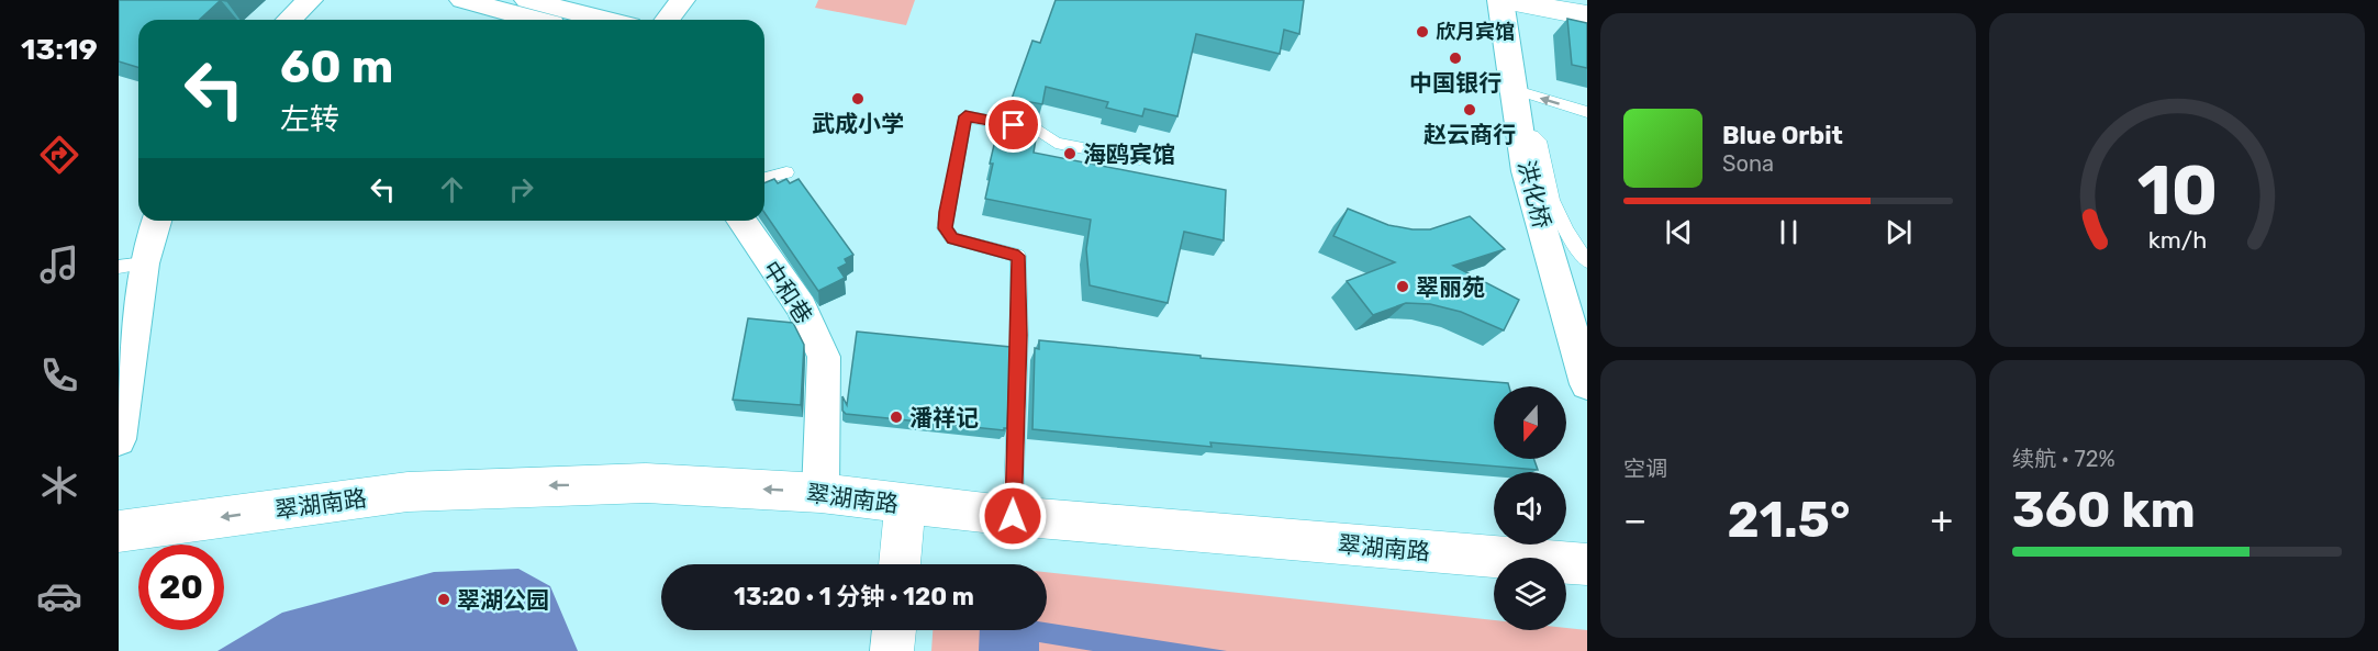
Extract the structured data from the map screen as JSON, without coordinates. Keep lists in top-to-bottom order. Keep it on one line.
{"streets":{"street":["洪化桥","中和巷","翠湖南路"]},"crossings":[["中和巷","翠湖南路"]],"one_way":["翠湖南路"],"places":["欣月宾馆","中国银行","武成小学","赵云商行","海鸥宾馆","翠丽苑","潘祥记","翠湖公园"],"north":"bottom","page":{"tabs":"13:19","turn":["60 m","左转"],"song":["Blue Orbit","Sona"],"tile":["空调",["续航 · 72%","360 km"]],"heat":["−","21.5°","+"],"limit":"20","trip":"13:20 · 1 分钟 · 120 m","gauge":["10","km/h"]}}
